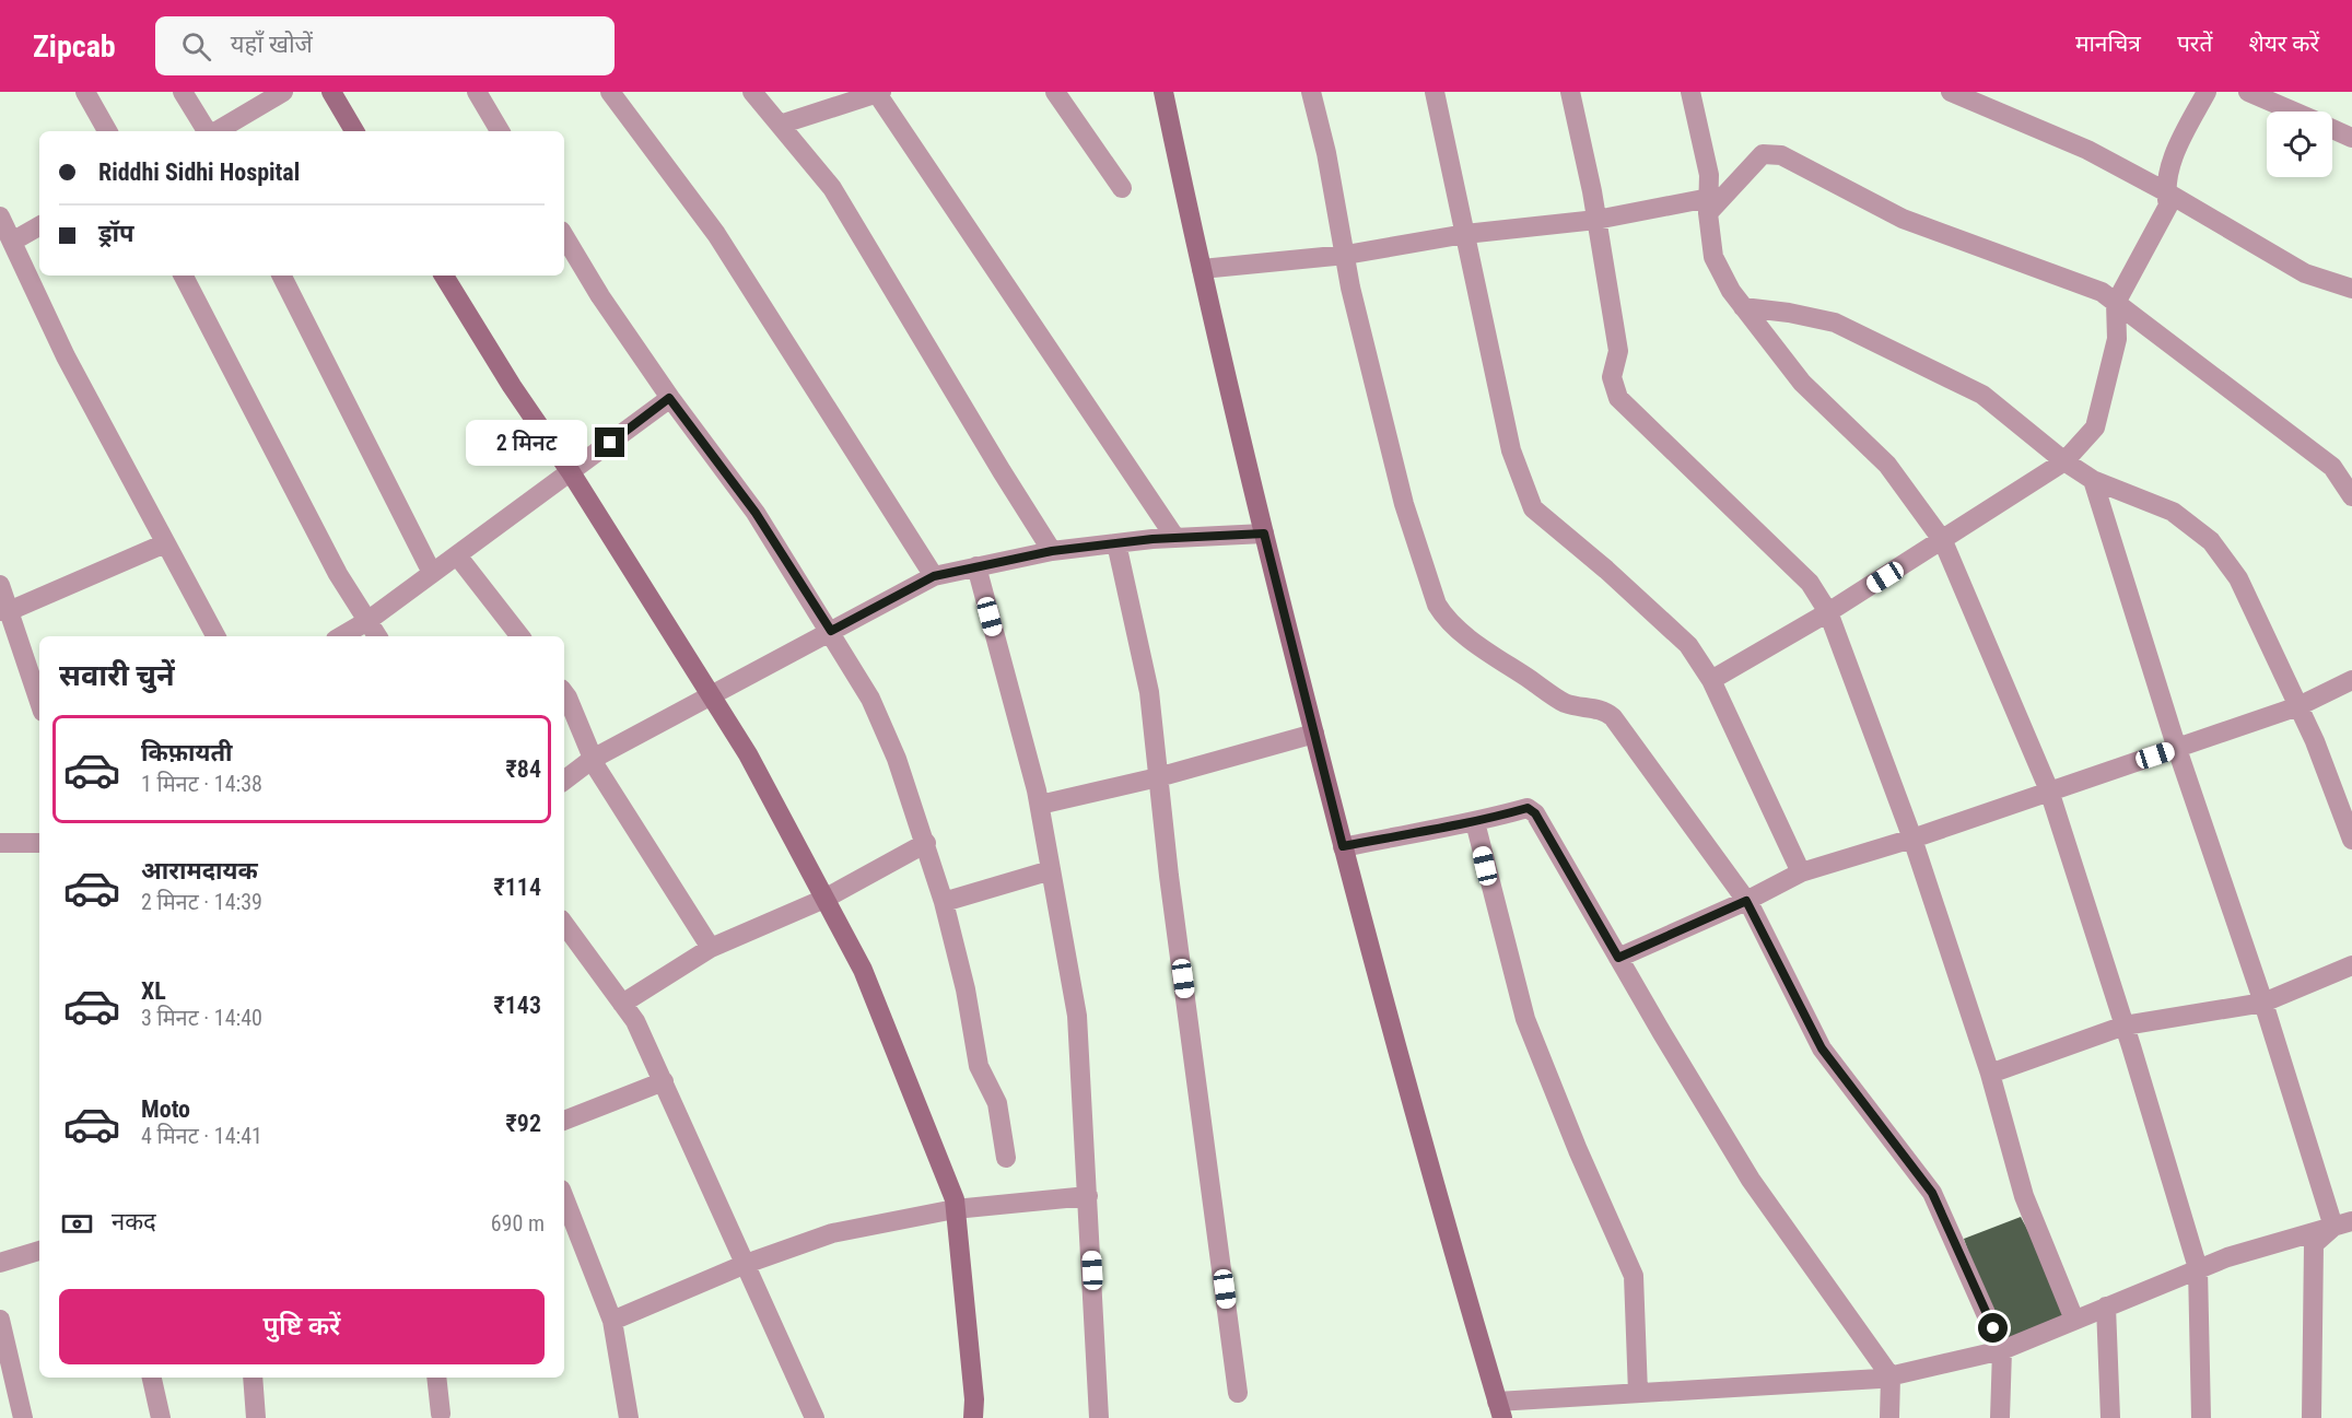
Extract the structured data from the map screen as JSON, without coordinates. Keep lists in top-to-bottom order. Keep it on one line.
{"page":{"header":"Zipcab","search":"यहाँ खोजें","nav":["मानचित्र","परतें","शेयर करें"],"banner":["Riddhi Sidhi Hospital","ड्रॉप"],"bubble":"2 मिनट","heading":"सवारी चुनें","list":[{"name":"किफ़ायती","note":"1 मिनट · 14:38","value":"₹84"},{"name":"आरामदायक","note":"2 मिनट · 14:39","value":"₹114"},{"name":"XL","note":"3 मिनट · 14:40","value":"₹143"},{"name":"Moto","note":"4 मिनट · 14:41","value":"₹92"}],"pay":["नकद","690 m"],"buttons":"पुष्टि करें"}}
